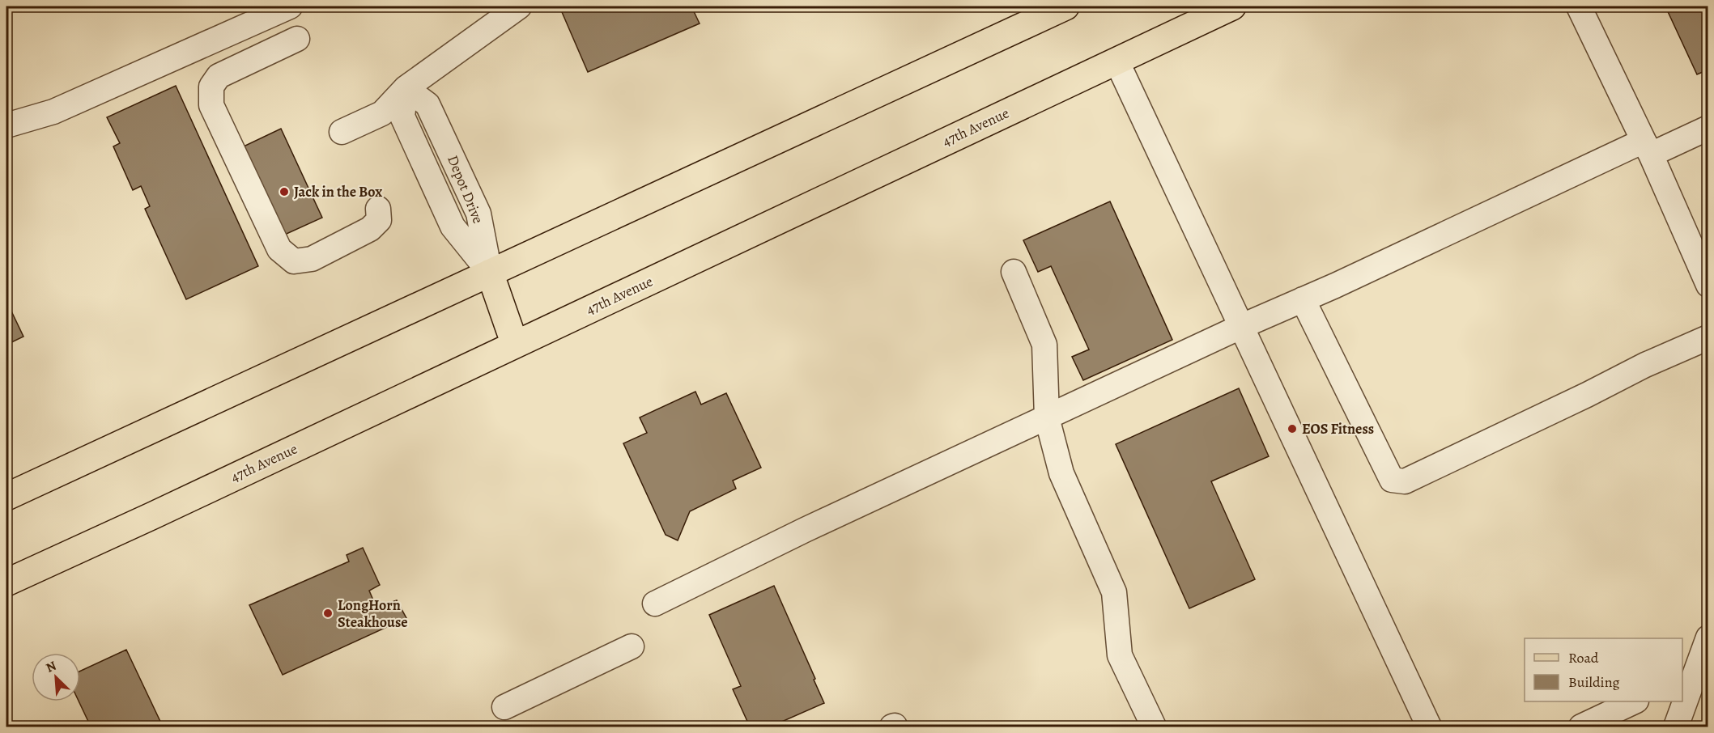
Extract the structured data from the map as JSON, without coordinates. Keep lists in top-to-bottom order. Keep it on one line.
{"streets":{"main road":["47th Avenue"],"lane":["Depot Drive"]},"places":["Jack in the Box","EOS Fitness","LongHorn Steakhouse"],"legend":["Road","Building"],"north":"top left"}
